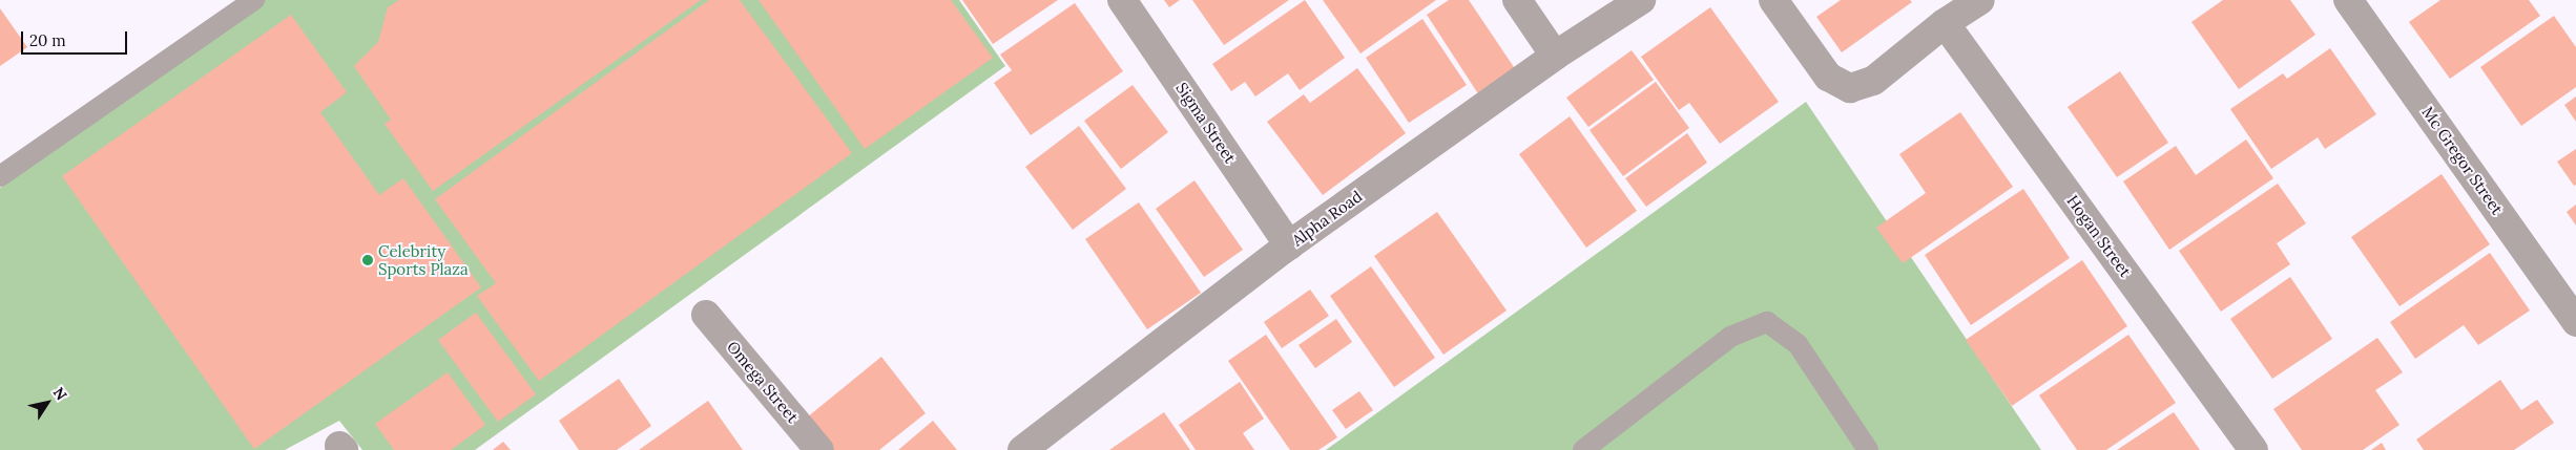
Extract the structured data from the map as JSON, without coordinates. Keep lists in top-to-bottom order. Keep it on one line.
{"streets":{"street":["Sigma Street","Mc Gregor Street","Alpha Road","Hogan Street","Omega Street"]},"crossings":[["Sigma Street","Alpha Road"]],"places":["Celebrity Sports Plaza"],"scale_bar":"20 m","north":"top right"}
